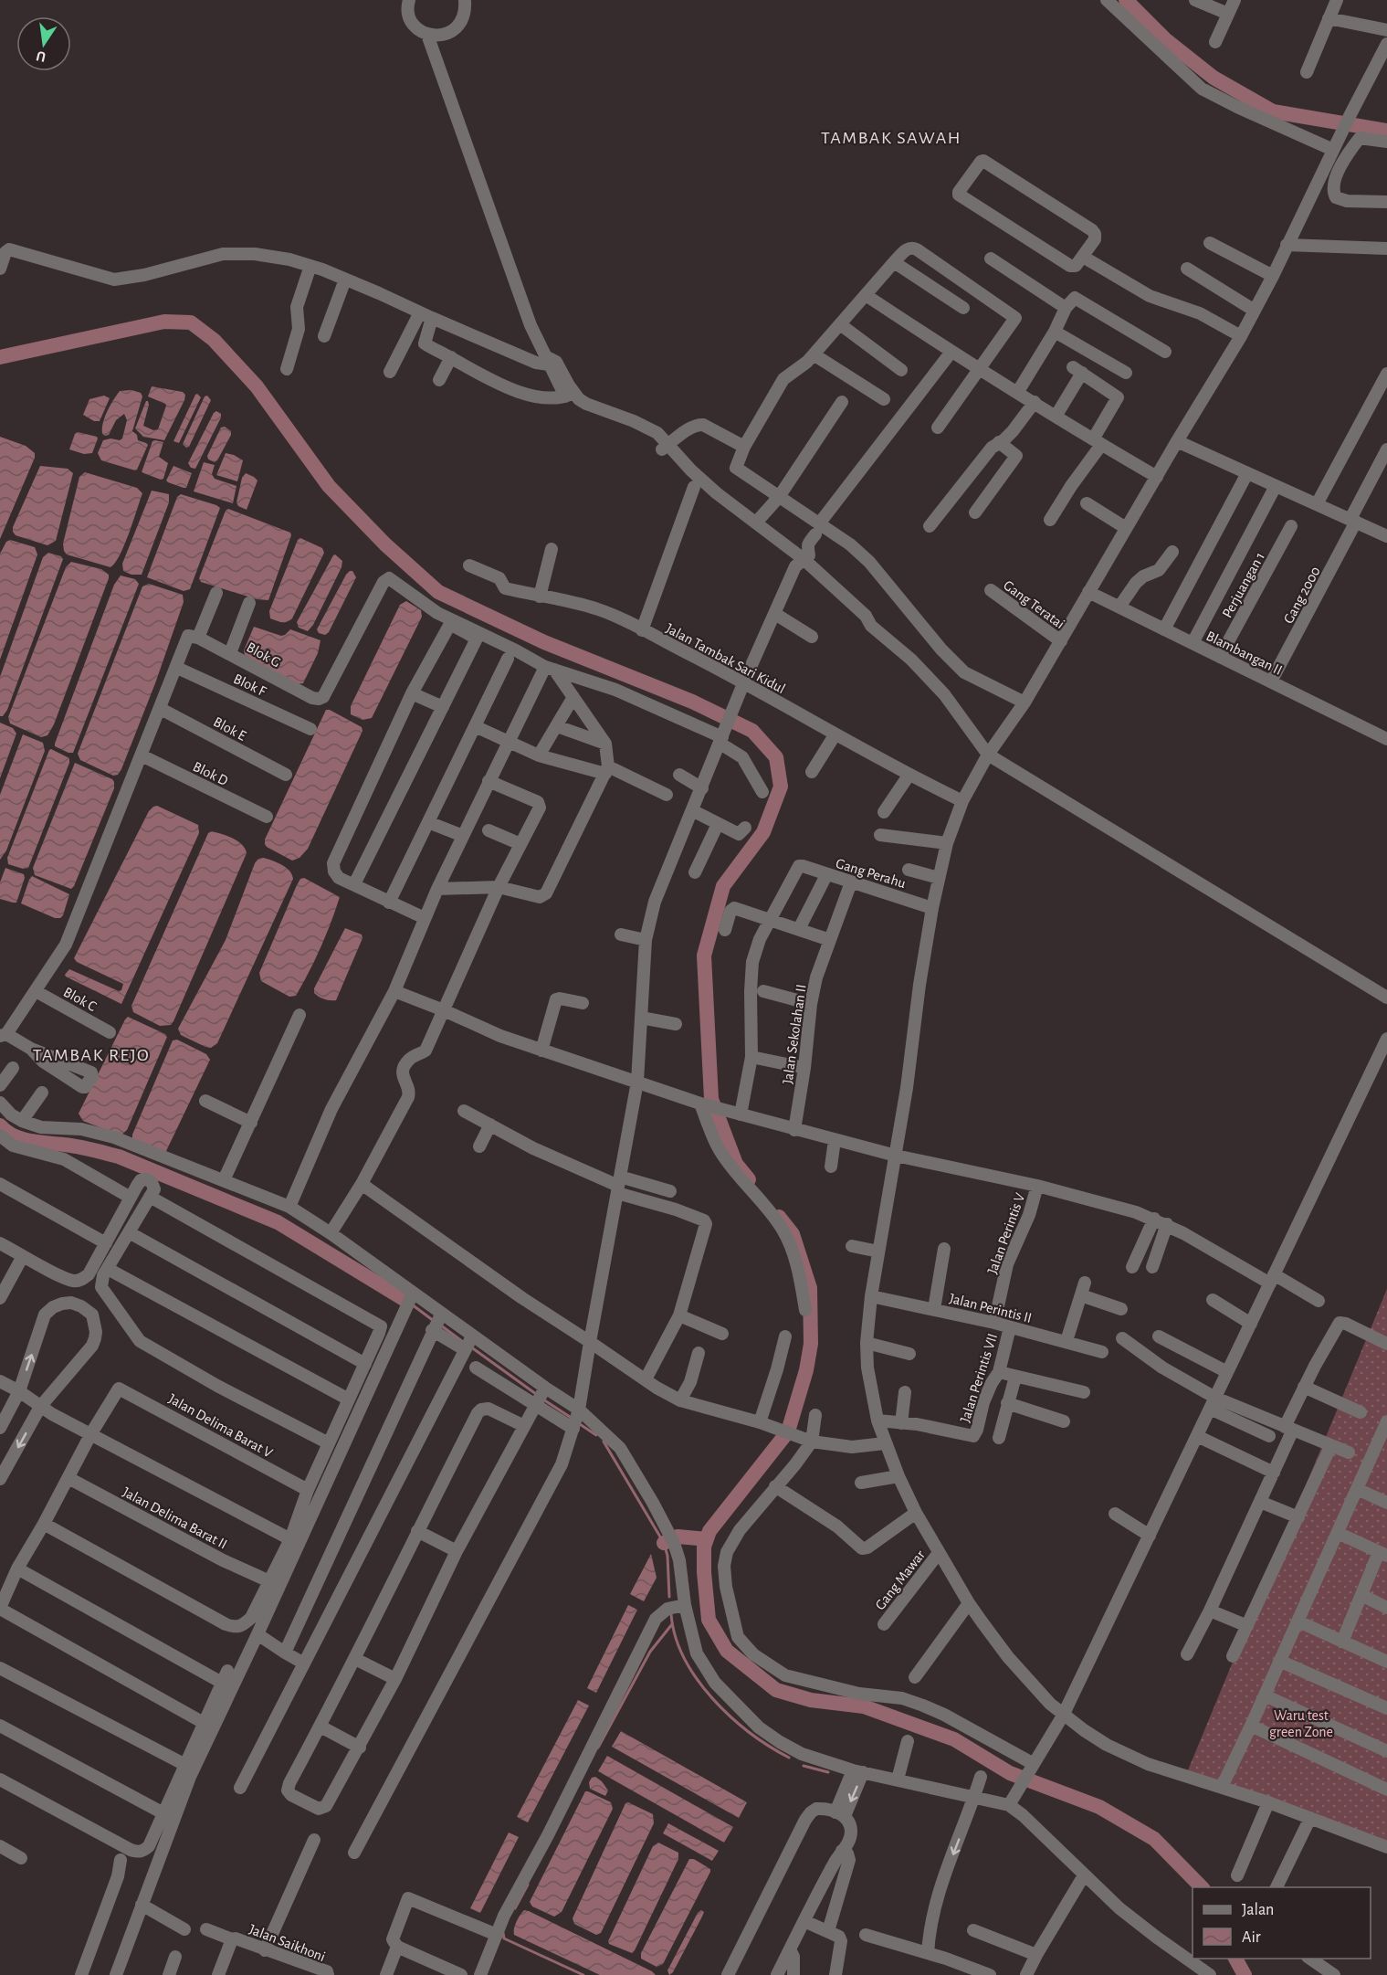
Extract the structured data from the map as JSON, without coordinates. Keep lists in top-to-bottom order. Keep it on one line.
{"streets":{"street":["Perjuangan 1","Gang 2000","Gang Teratai","Blambangan II","Blok G","Jalan Tambak Sari Kidul","Blok F","Blok E","Blok D","Gang Perahu","Blok C","Jalan Sekolahan II","Jalan Perintis V","Jalan Perintis II","Jalan Perintis VII","Jalan Delima Barat V","Jalan Delima Barat II","Gang Mawar","Jalan Saikhoni"]},"crossings":[["Perjuangan 1","Blambangan II"],["Gang 2000","Blambangan II"],["Gang Perahu","Jalan Sekolahan II"],["Jalan Perintis V","Jalan Perintis II"],["Jalan Perintis II","Jalan Perintis VII"]],"districts":["TAMBAK SAWAH","TAMBAK REJO"],"parks":["Waru test green Zone"],"legend":["Jalan","Air"],"north":"bottom"}
